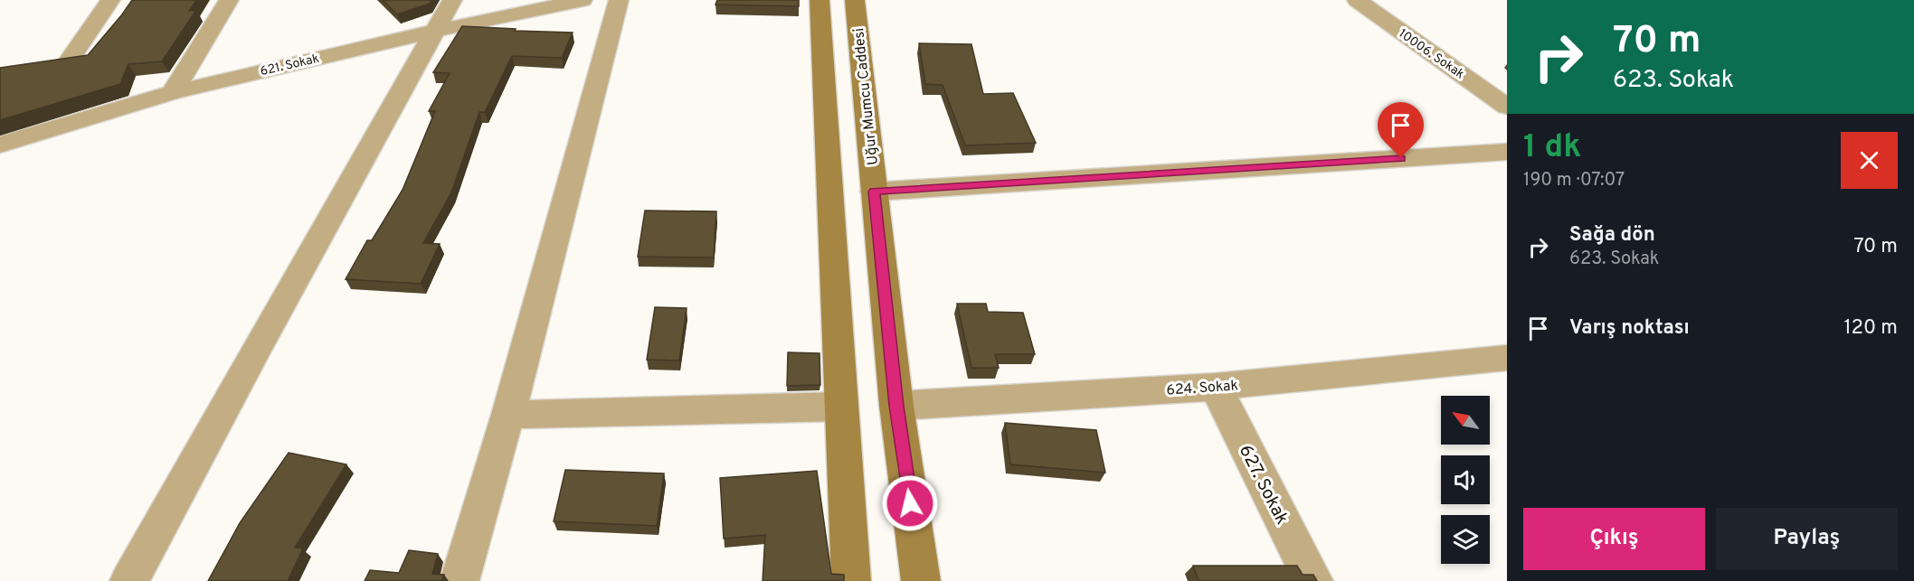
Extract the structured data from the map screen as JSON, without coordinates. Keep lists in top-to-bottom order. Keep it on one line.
{"streets":{"street":["10006. Sokak","621. Sokak","Uğur Mumcu Caddesi","624. Sokak","627. Sokak"]},"crossings":[["Uğur Mumcu Caddesi","624. Sokak"],["624. Sokak","627. Sokak"]],"north":"top left","page":{"turn":["70 m","623. Sokak"],"heading":["1 dk","190 m · 07:07"],"list":[{"name":"Sağa dön","note":"623. Sokak","value":"70 m"},{"name":"Varış noktası","value":"120 m"}],"buttons":["Çıkış","Paylaş"]}}
